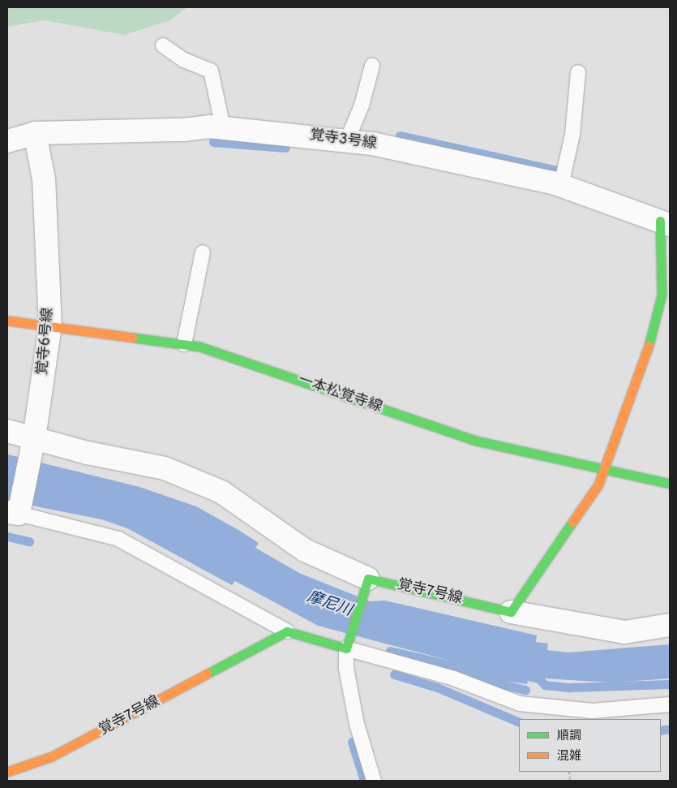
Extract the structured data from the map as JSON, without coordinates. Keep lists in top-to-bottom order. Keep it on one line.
{"streets":{"street":["覚寺3号線","覚寺6号線","一本松覚寺線","覚寺7号線"]},"crossings":[["覚寺3号線","覚寺6号線"],["覚寺6号線","一本松覚寺線"]],"water":["摩尼川"],"legend":["順調","混雑"]}
